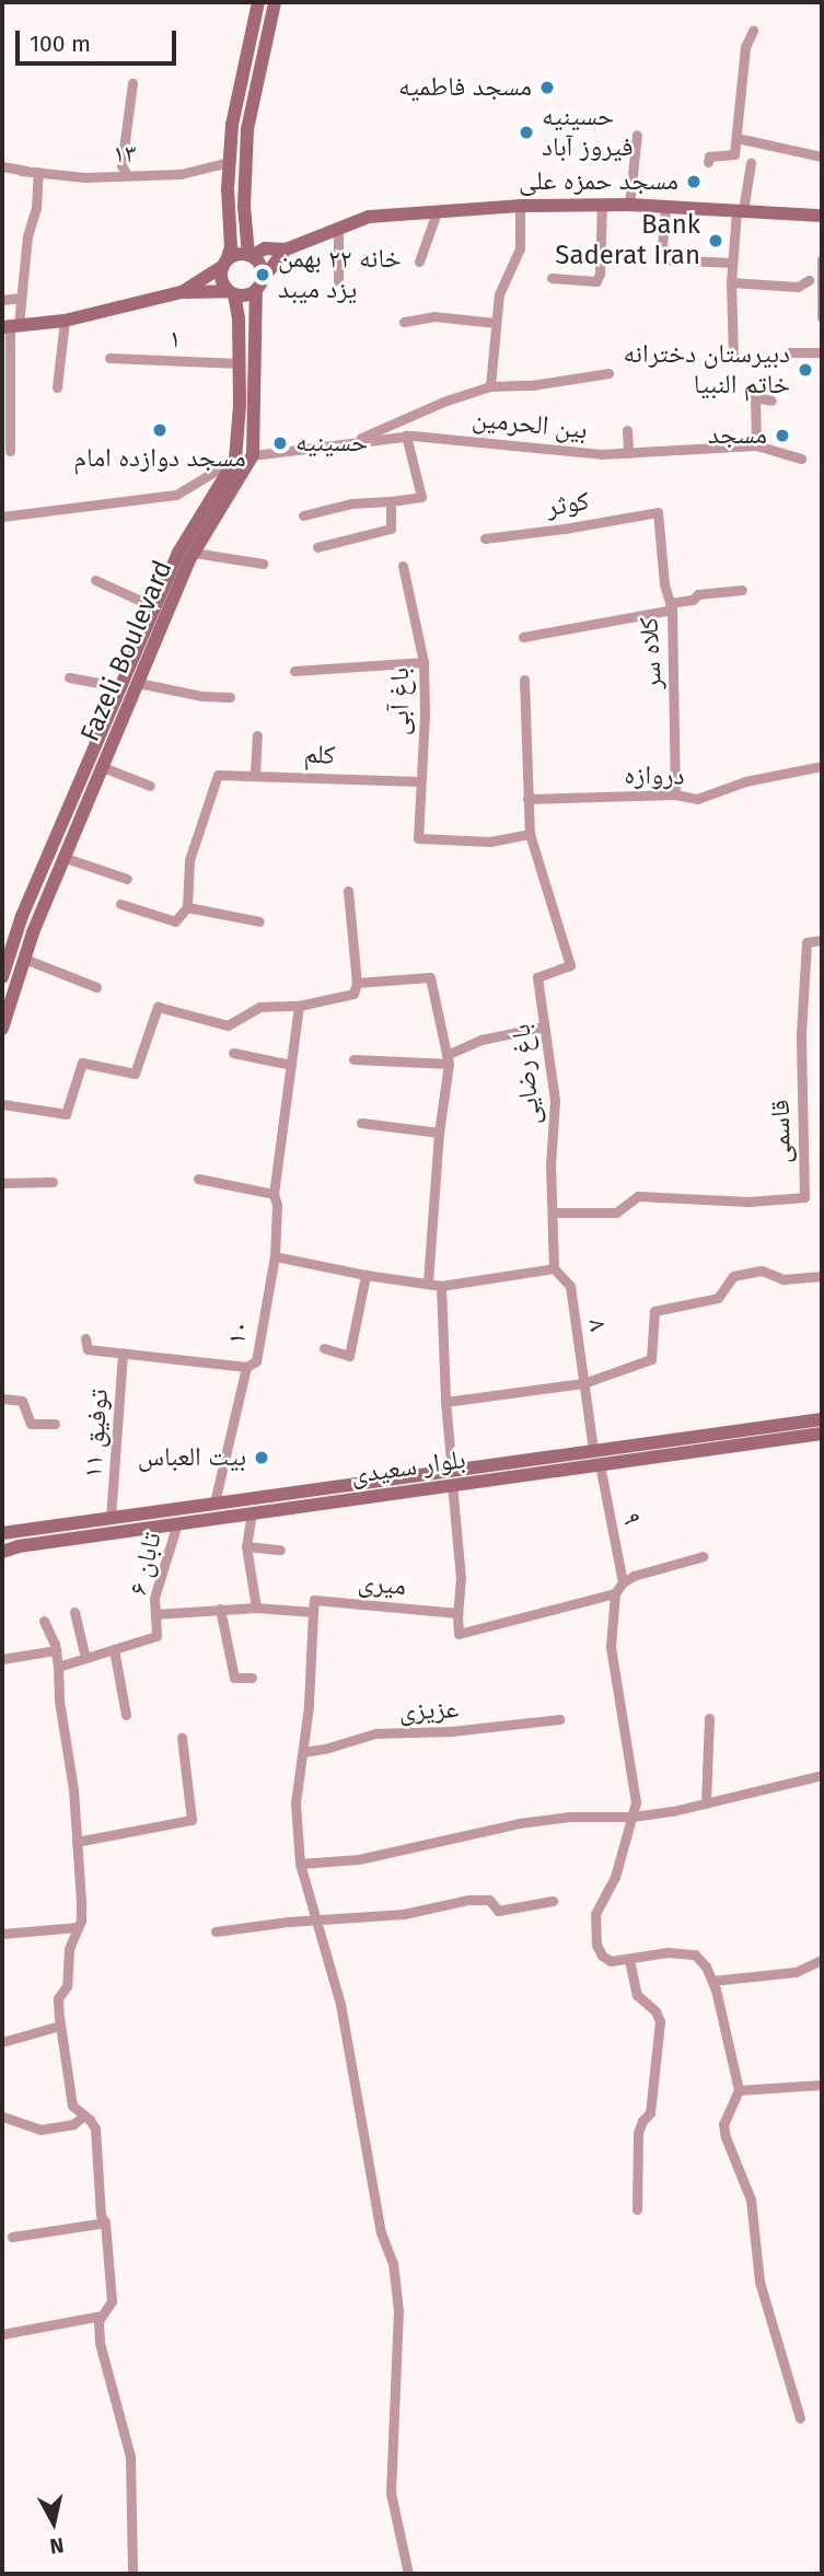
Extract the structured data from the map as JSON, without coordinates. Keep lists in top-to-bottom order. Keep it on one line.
{"streets":{"main road":["Fazeli Boulevard","بلوار سعیدی"],"street":["۱۳","۱","بین الحرمین","کوثر","کلاه سر","باغ آبی","کلم","دروازه","باغ رضایی","قاسمی","۸","۱۰","توفیق ۱۱","۹","تابان ۶","میری","عزیزی"]},"crossings":[["۱","Fazeli Boulevard"],["بین الحرمین","Fazeli Boulevard"],["کوثر","کلاه سر"],["کلاه سر","دروازه"],["باغ آبی","کلم"],["باغ آبی","باغ رضایی"],["باغ رضایی","قاسمی"],["۸","بلوار سعیدی"],["۱۰","بلوار سعیدی"],["توفیق ۱۱","بلوار سعیدی"],["بلوار سعیدی","۹"],["بلوار سعیدی","تابان ۶"],["تابان ۶","میری"]],"places":["مسجد فاطمیه","حسینیه فیروز آباد","مسجد حمزه علی","Bank Saderat Iran","خانه ۲۲ بهمن یزد میبد","دبیرستان دخترانه خاتم النبیا","مسجد دوازده امام","مسجد","حسینیه","بیت العباس"],"scale_bar":"100 m","north":"bottom"}
